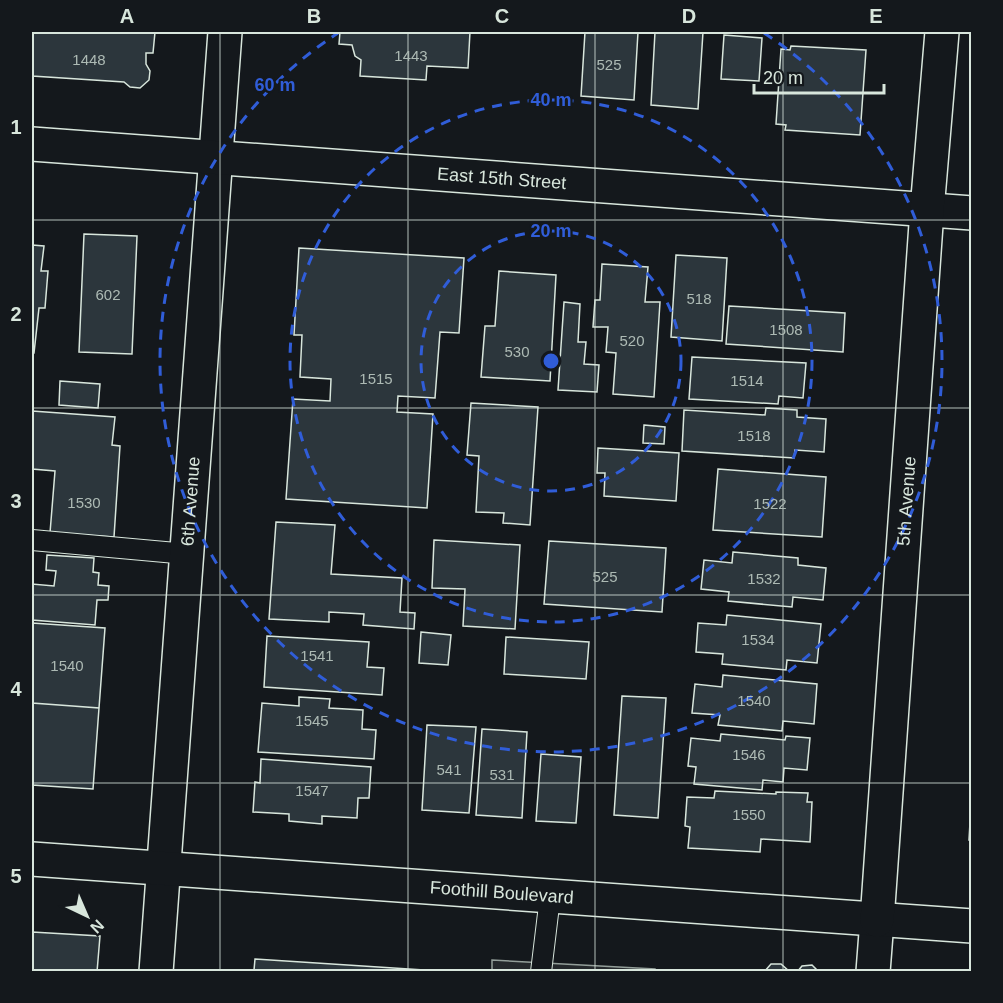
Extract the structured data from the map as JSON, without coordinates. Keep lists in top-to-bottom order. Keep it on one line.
{"streets":{"main road":["East 15th Street","5th Avenue","6th Avenue","Foothill Boulevard"]},"crossings":[["East 15th Street","5th Avenue"],["East 15th Street","6th Avenue"],["5th Avenue","Foothill Boulevard"],["6th Avenue","Foothill Boulevard"]],"house_numbers":["1443","1448","525","602","518","1508","520","530","1515","1514","1518","1530","1522","525","1532","1534","1541","1540","1540","1545","1546","541","531","1547","1550"],"scale_bar":"20 m","north":"bottom right","grid":{"columns":["A","B","C","D","E"],"rows":["1","2","3","4","5"]},"rings":["60 m","40 m","20 m"]}
